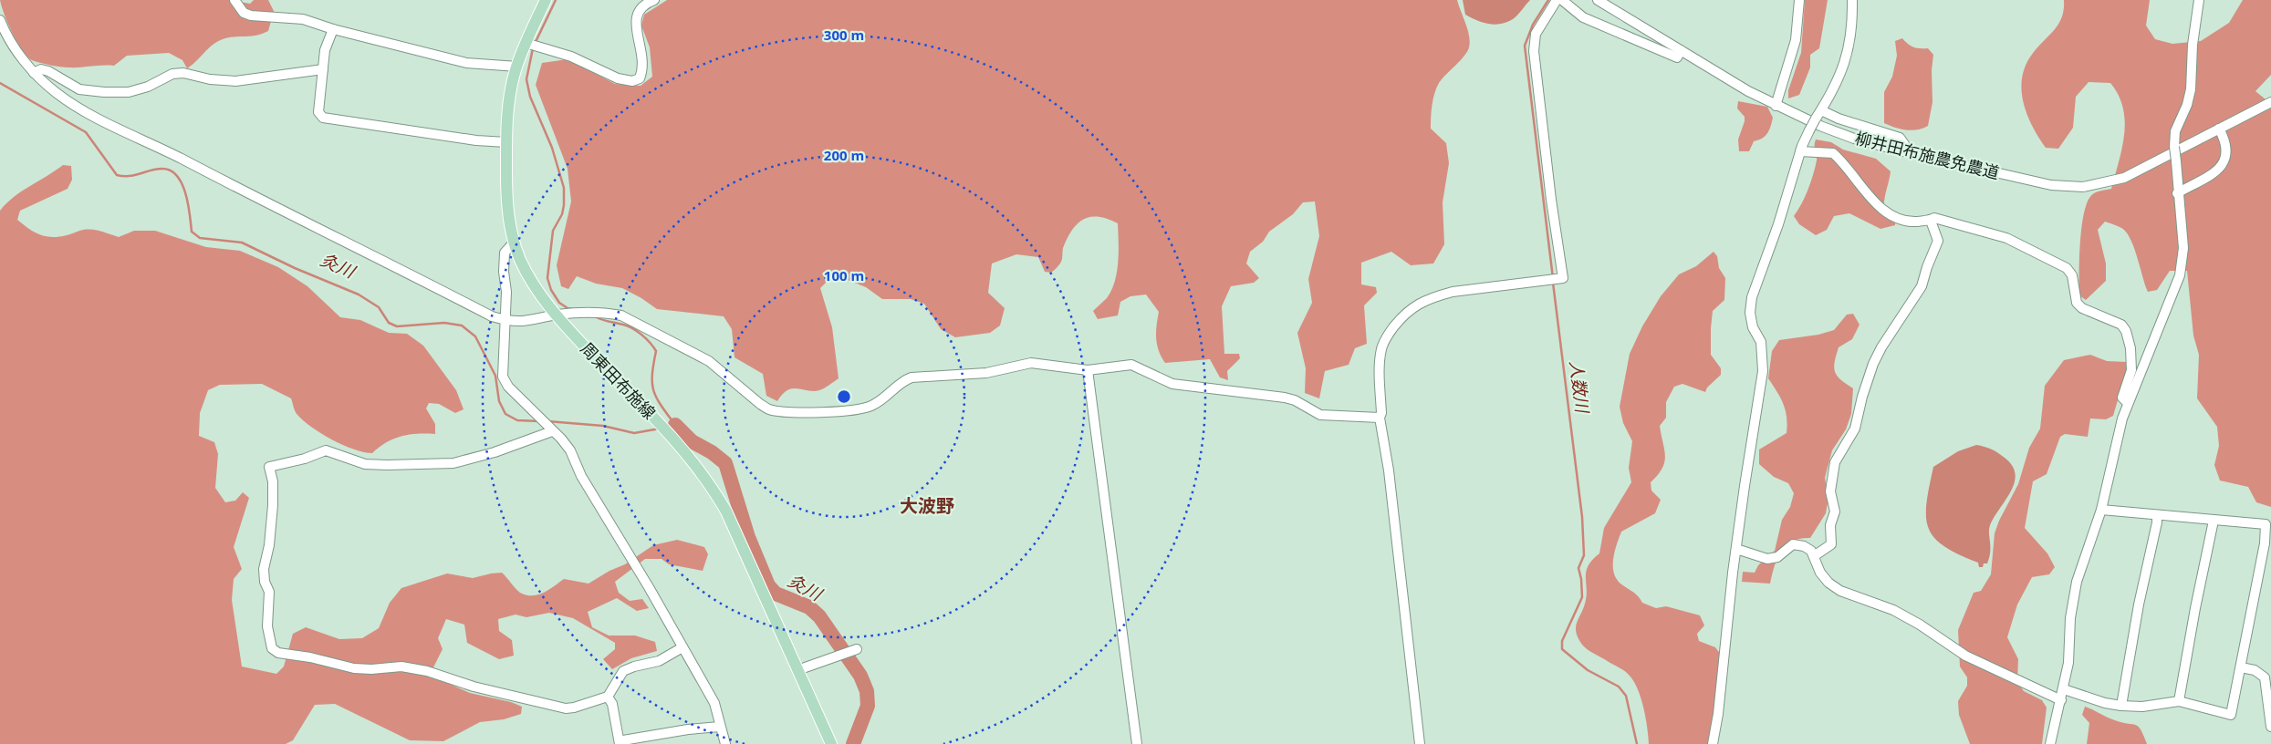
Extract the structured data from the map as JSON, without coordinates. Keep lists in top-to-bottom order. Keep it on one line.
{"streets":{"main road":["周東田布施線"],"street":["柳井田布施農免農道"]},"districts":["大波野"],"water":["灸川","人数川"],"rings":["300 m","200 m","100 m"]}
